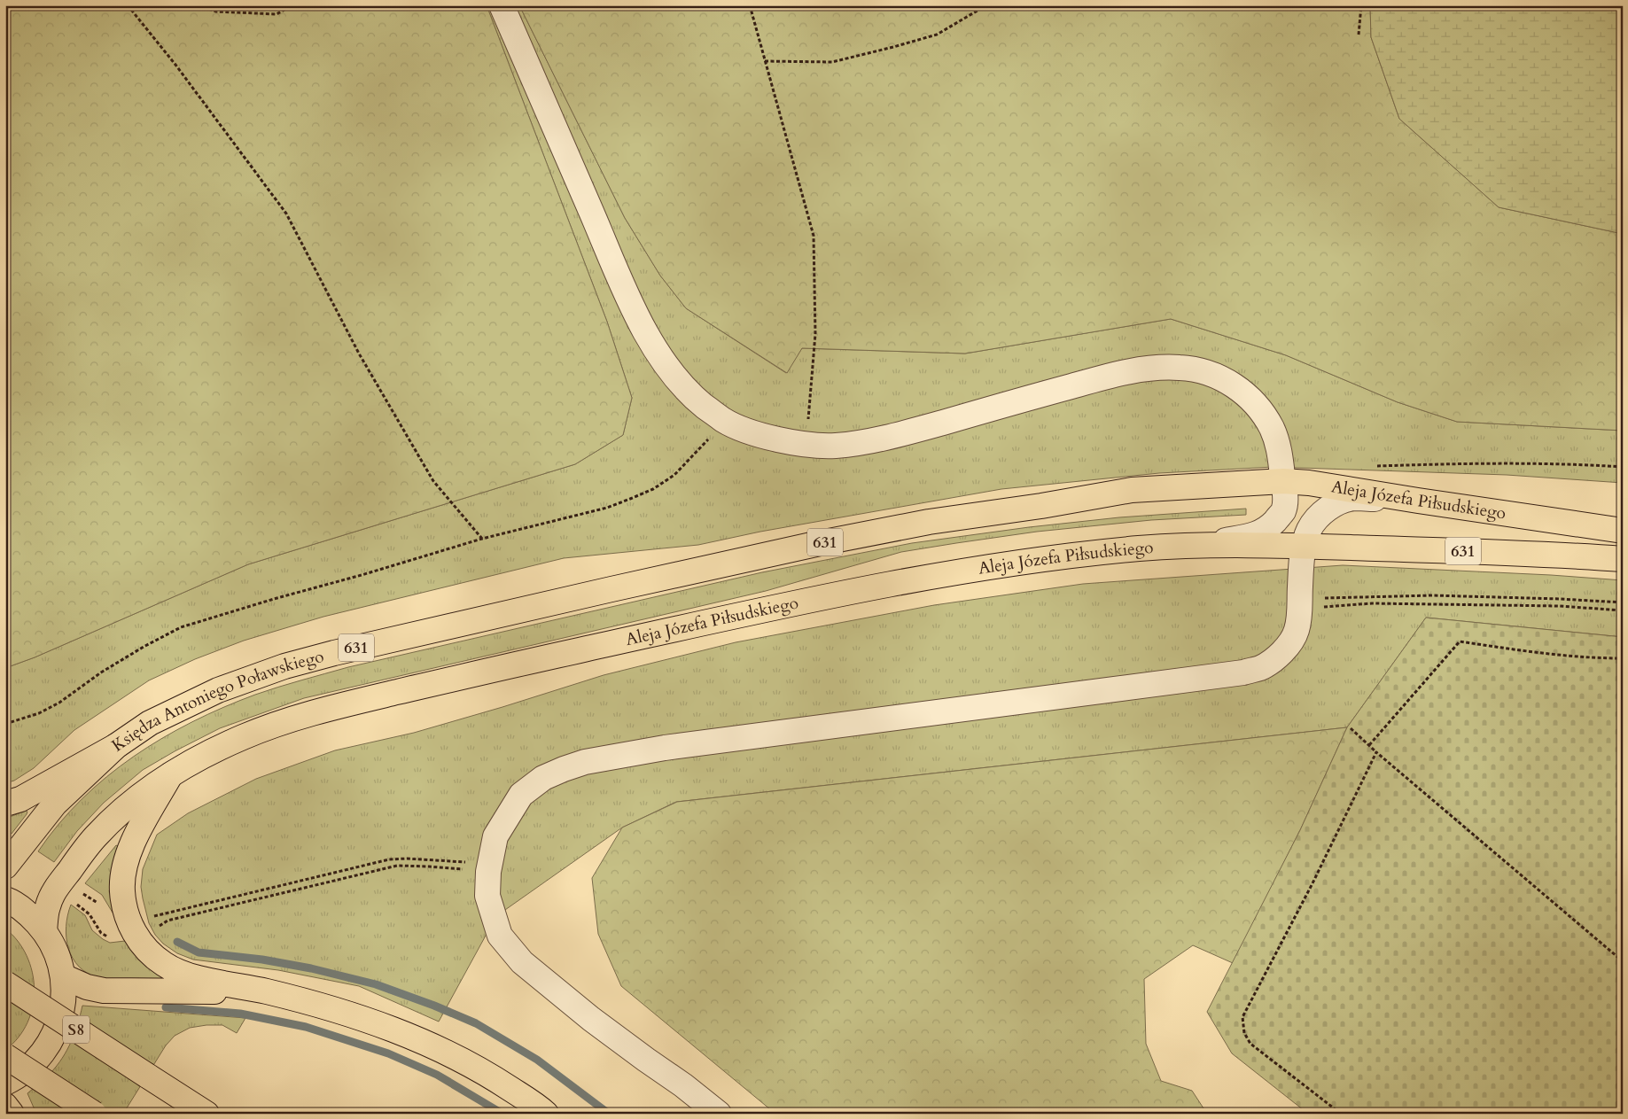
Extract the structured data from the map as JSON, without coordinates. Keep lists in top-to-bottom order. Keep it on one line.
{"streets":{"main road":["Aleja Józefa Piłsudskiego","631","Księdza Antoniego Poławskiego","S8"]},"crossings":[["Aleja Józefa Piłsudskiego","631"],["Aleja Józefa Piłsudskiego","Księdza Antoniego Poławskiego"]]}
